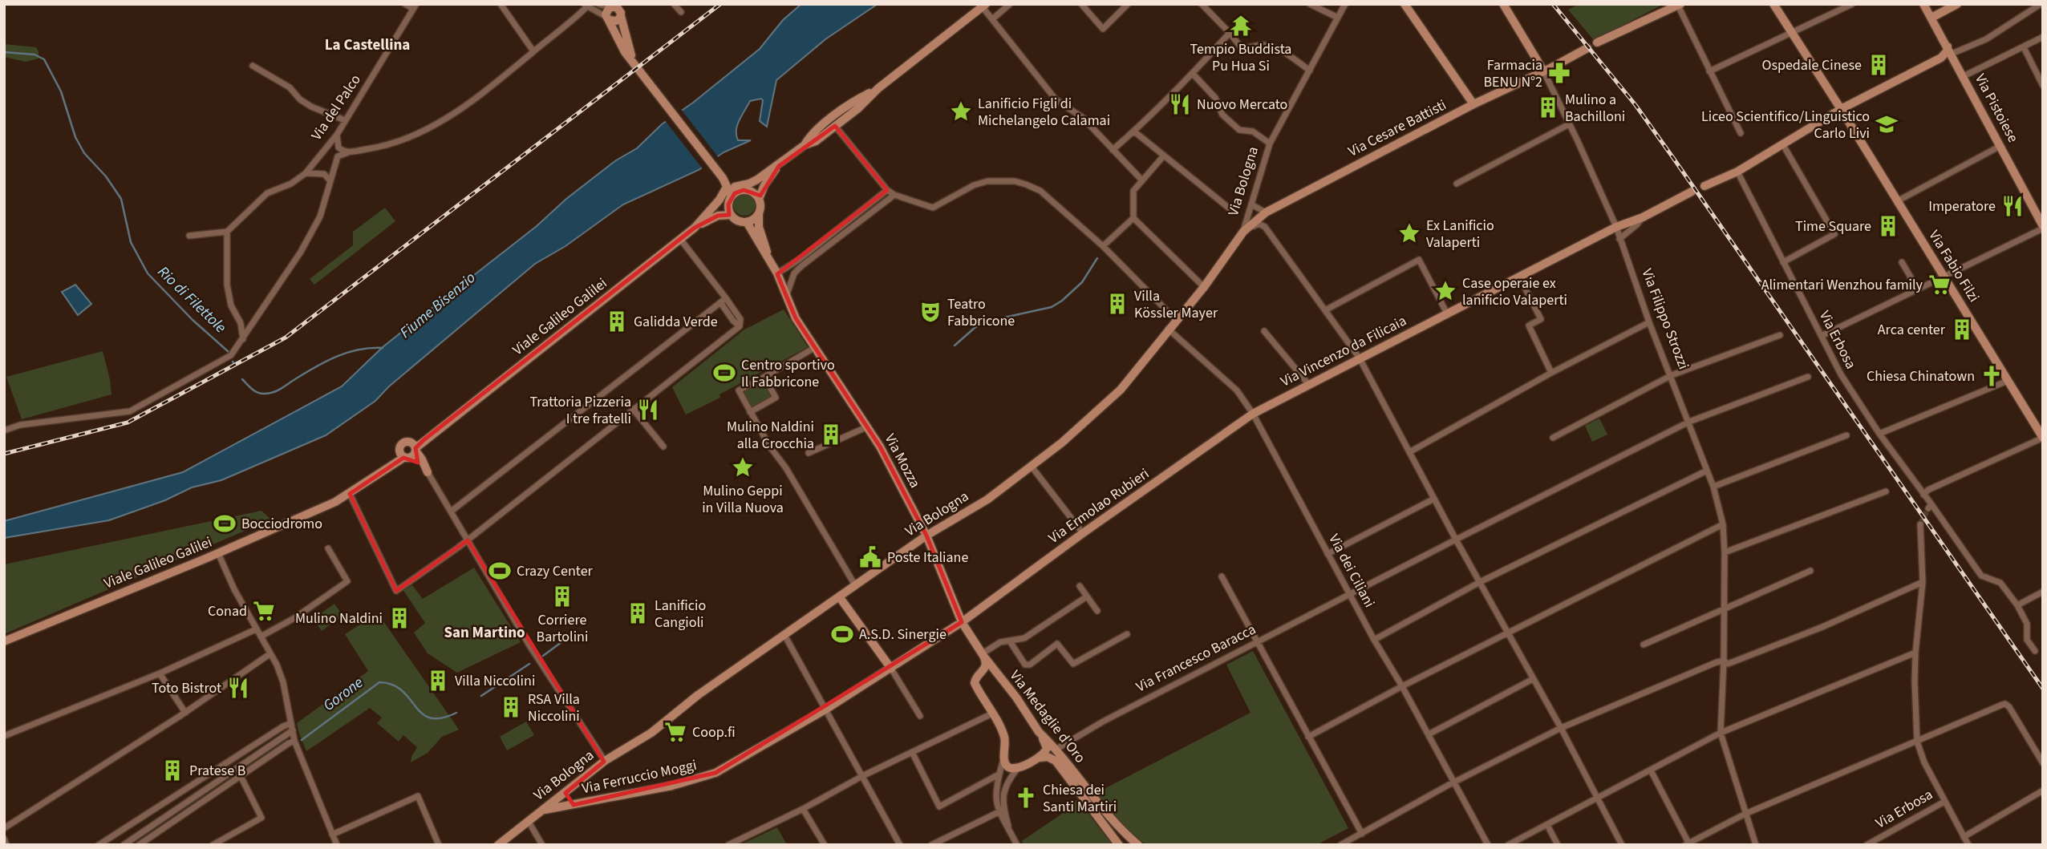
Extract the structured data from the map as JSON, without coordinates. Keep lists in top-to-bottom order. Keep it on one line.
{"streets":{"street":["Via del Palco","Via Pistoiese","Via Cesare Battisti","Via Bologna","Via Fabio Filzi","Viale Galileo Galilei","Via Filippo Strozzi","Via Erbosa","Via Vincenzo da Filicaia","Via Mozza","Via Ermolao Rubieri","Via dei Ciliani","Via Francesco Baracca","Via Medaglie d'Oro","Via Ferruccio Moggi"]},"crossings":[["Via Cesare Battisti","Via Bologna"],["Via Cesare Battisti","Via Filippo Strozzi"],["Via Bologna","Via Mozza"],["Via Bologna","Via dei Ciliani"],["Via Bologna","Via Ferruccio Moggi"],["Via Filippo Strozzi","Via Vincenzo da Filicaia"],["Via Filippo Strozzi","Via Francesco Baracca"],["Via Vincenzo da Filicaia","Via Ermolao Rubieri"],["Via Vincenzo da Filicaia","Via dei Ciliani"],["Via Mozza","Via Ermolao Rubieri"],["Via Mozza","Via Medaglie d'Oro"],["Via Ermolao Rubieri","Via dei Ciliani"],["Via Ermolao Rubieri","Via Medaglie d'Oro"],["Via Ermolao Rubieri","Via Ferruccio Moggi"],["Via dei Ciliani","Via Francesco Baracca"],["Via Francesco Baracca","Via Medaglie d'Oro"]],"districts":["La Castellina","San Martino"],"water":["Rio di Filettole","Fiume Bisenzio","Gorone"],"places":{"temple":["Tempio Buddista Pu Hua Si"],"building":["Ospedale Cinese","Mulino a Bachilloni","Time Square","Villa Kössler Mayer","Galidda Verde","Arca center","Mulino Naldini alla Crocchia","Corriere Bartolini","Lanificio Cangioli","Mulino Naldini","Villa Niccolini","RSA Villa Niccolini","Pratese B"],"pharmacy":["Farmacia BENU N°2"],"restaurant":["Nuovo Mercato","Imperatore","Trattoria Pizzeria I tre fratelli","Toto Bistrot"],"place":["Lanificio Figli di Michelangelo Calamai","Ex Lanificio Valaperti","Case operaie ex lanificio Valaperti","Mulino Geppi in Villa Nuova"],"school or university":["Liceo Scientifico/Linguistico Carlo Livi"],"supermarket":["Alimentari Wenzhou family","Conad","Coop.fi"],"theatre":["Teatro Fabbricone"],"sports":["Centro sportivo Il Fabbricone","Bocciodromo","Crazy Center","A.S.D. Sinergie"],"church":["Chiesa Chinatown","Chiesa dei Santi Martiri"],"public building":["Poste Italiane"]}}
